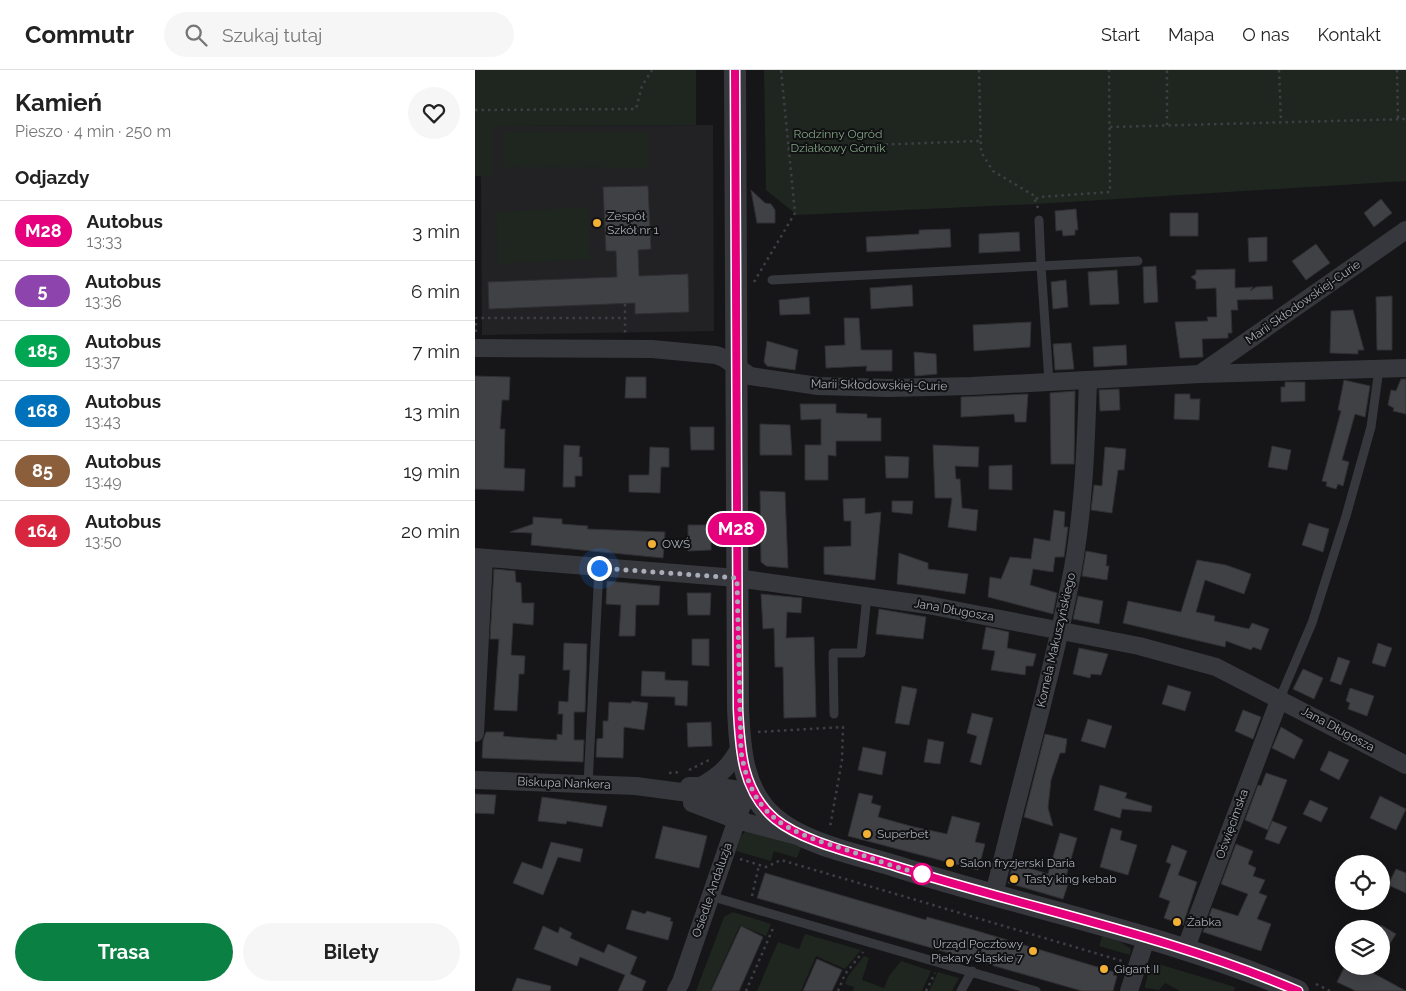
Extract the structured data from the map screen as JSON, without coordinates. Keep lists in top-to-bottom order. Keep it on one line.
{"streets":{"street":["Marii Skłodowskiej-Curie","Jana Długosza","Kornela Makuszyńskiego","Biskupa Nankera","Oświęcimska","Osiedle Andaluzja"]},"crossings":[["Marii Skłodowskiej-Curie","Kornela Makuszyńskiego"],["Jana Długosza","Kornela Makuszyńskiego"],["Jana Długosza","Oświęcimska"],["Biskupa Nankera","Osiedle Andaluzja"]],"parks":["Rodzinny Ogród Działkowy Górnik"],"places":["Zespół Szkół nr 1","OWŚ","Superbet","Salon fryzjerski Daria","Tasty king kebab","Żabka","Urząd Pocztowy Piekary Śląskie 7","Gigant II"],"lines":["bus line M28"],"page":{"header":"Commutr","search":"Szukaj tutaj","nav":["Start","Mapa","O nas","Kontakt"],"heading":[["Kamień","Pieszo · 4 min · 250 m"],"Odjazdy"],"on_map":"M28","list":[{"mark":"M28","name":"Autobus","note":"13:33","value":"3 min"},{"mark":"5","name":"Autobus","note":"13:36","value":"6 min"},{"mark":"185","name":"Autobus","note":"13:37","value":"7 min"},{"mark":"168","name":"Autobus","note":"13:43","value":"13 min"},{"mark":"85","name":"Autobus","note":"13:49","value":"19 min"},{"mark":"164","name":"Autobus","note":"13:50","value":"20 min"}],"buttons":["Trasa","Bilety"]}}
